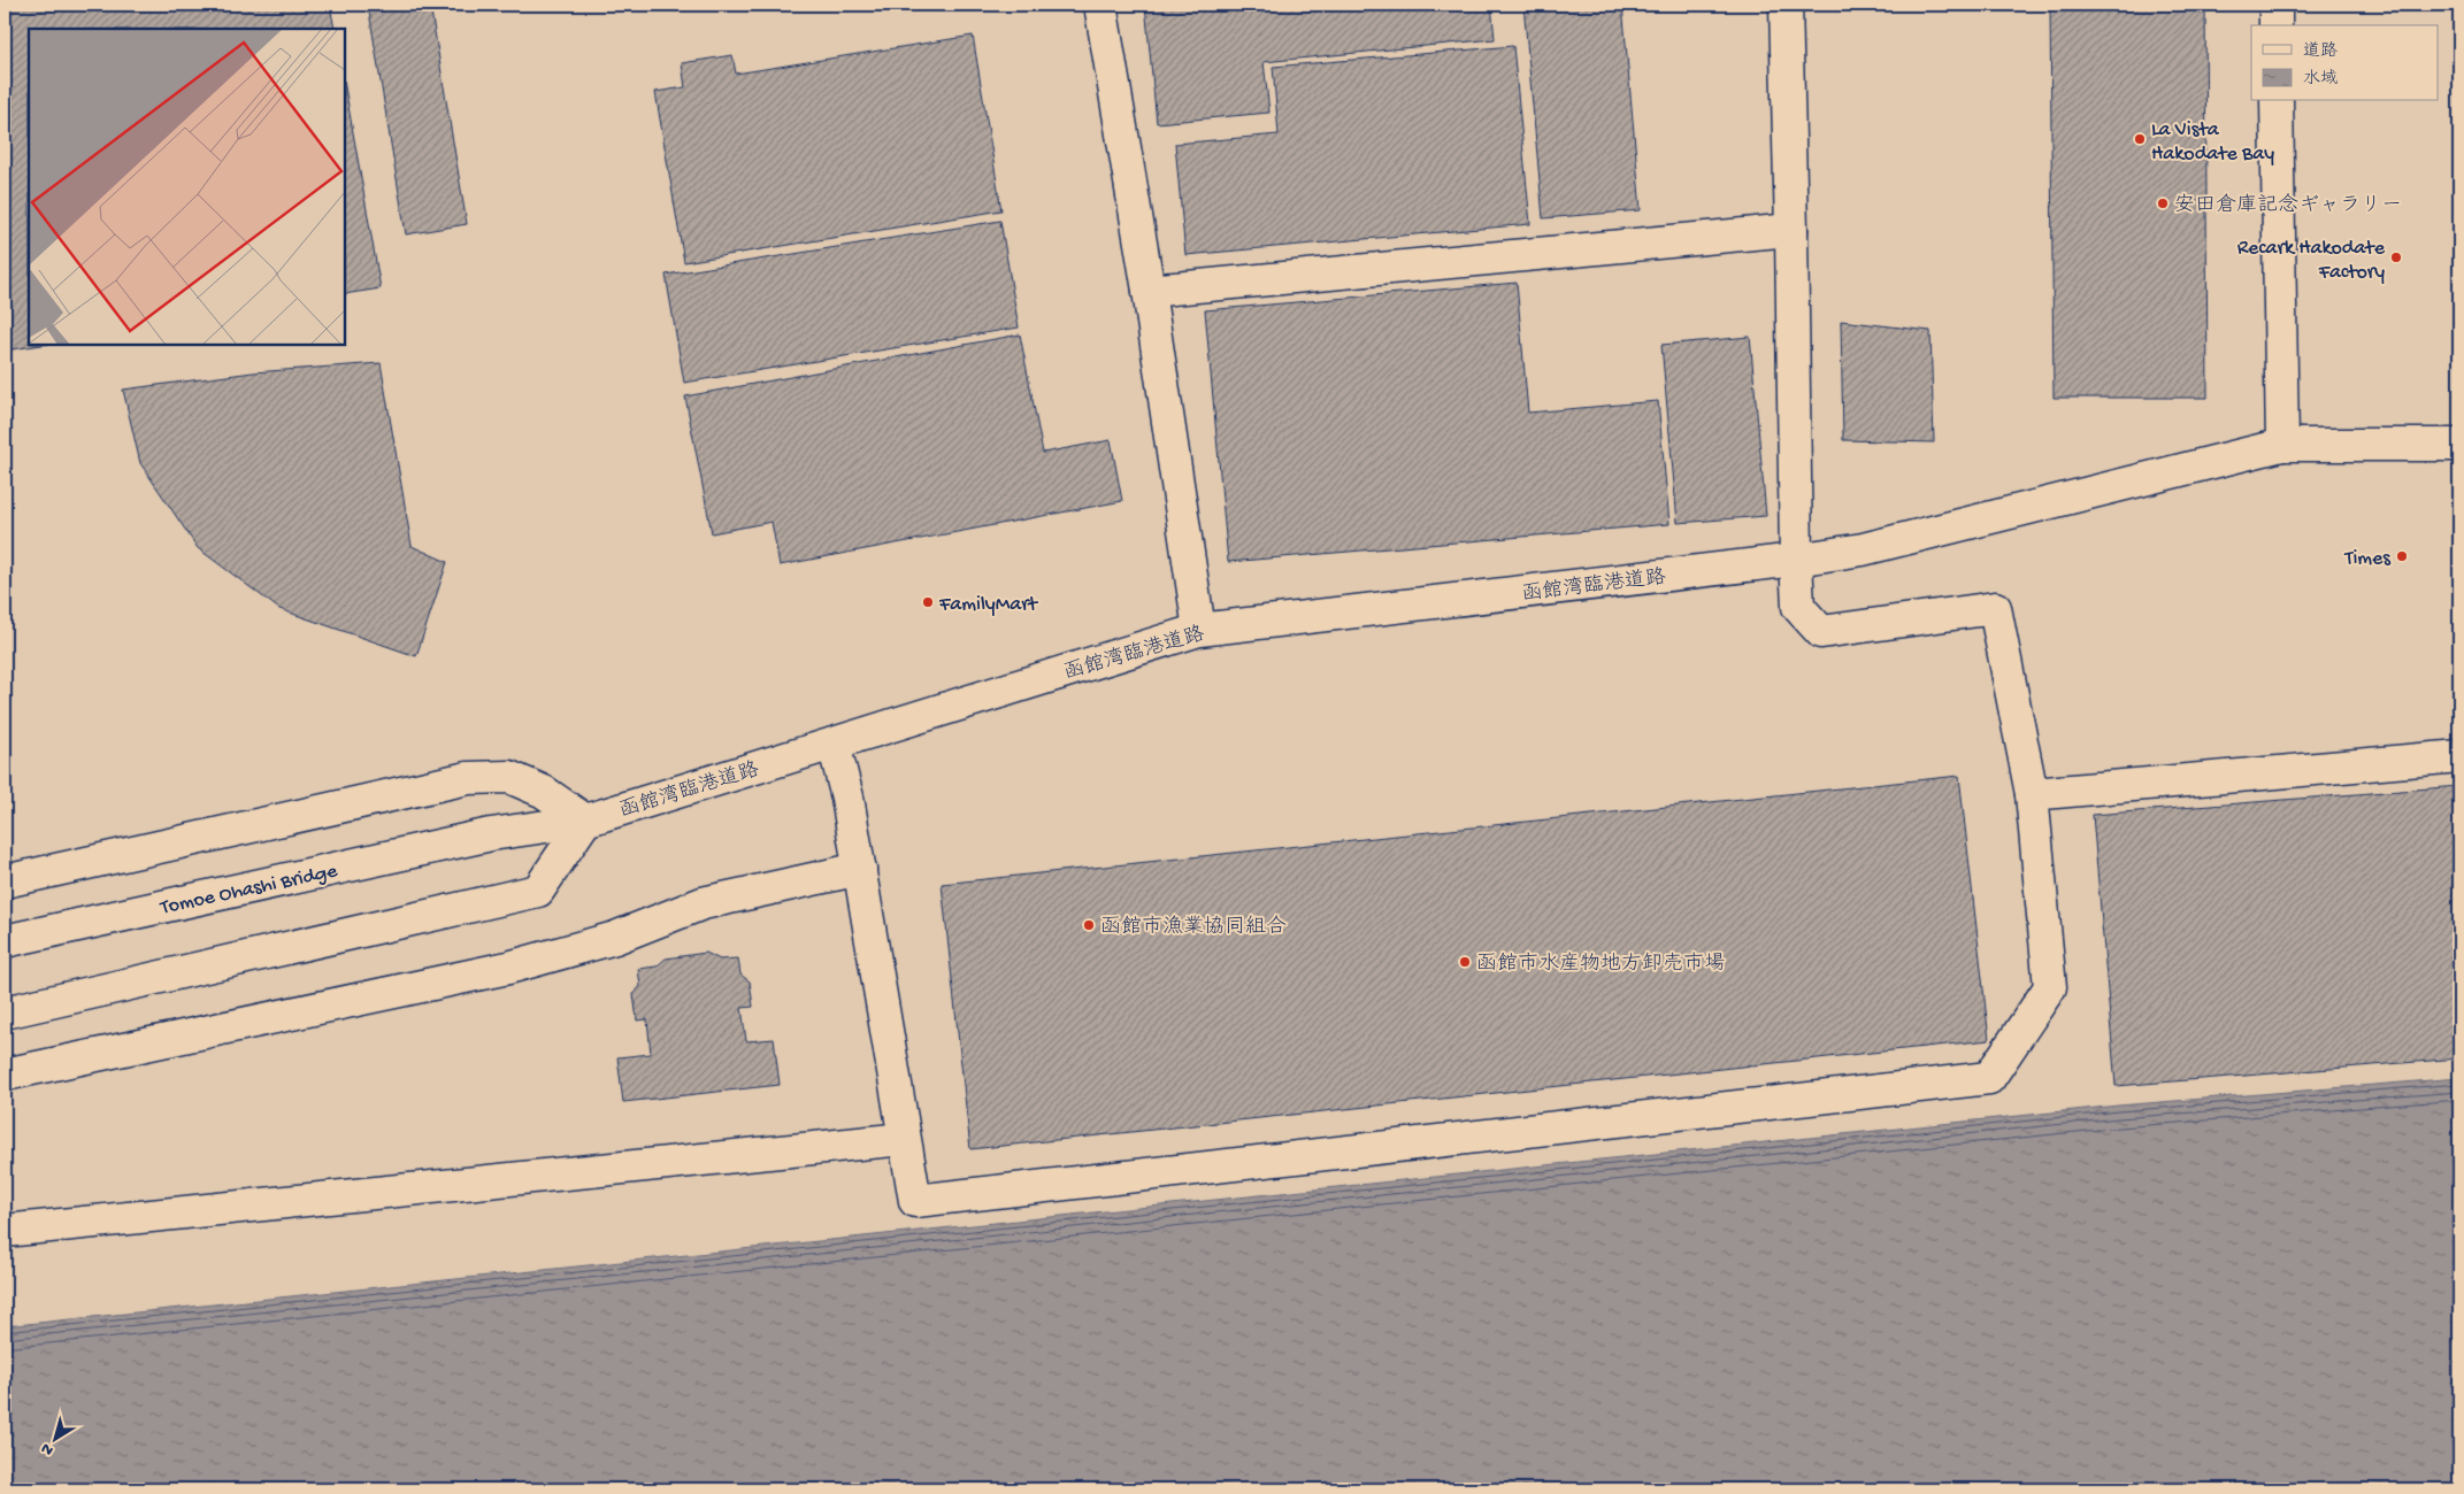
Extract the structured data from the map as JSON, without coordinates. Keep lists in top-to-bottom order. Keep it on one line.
{"streets":{"street":["函館湾臨港道路","Tomoe Ohashi Bridge"]},"crossings":[["函館湾臨港道路","Tomoe Ohashi Bridge"]],"places":["La Vista Hakodate Bay","安田倉庫記念ギャラリー","Recark Hakodate Factory","Times","FamilyMart","函館市漁業協同組合","函館市水産物地方卸売市場"],"legend":["道路","水域"],"north":"bottom left"}
